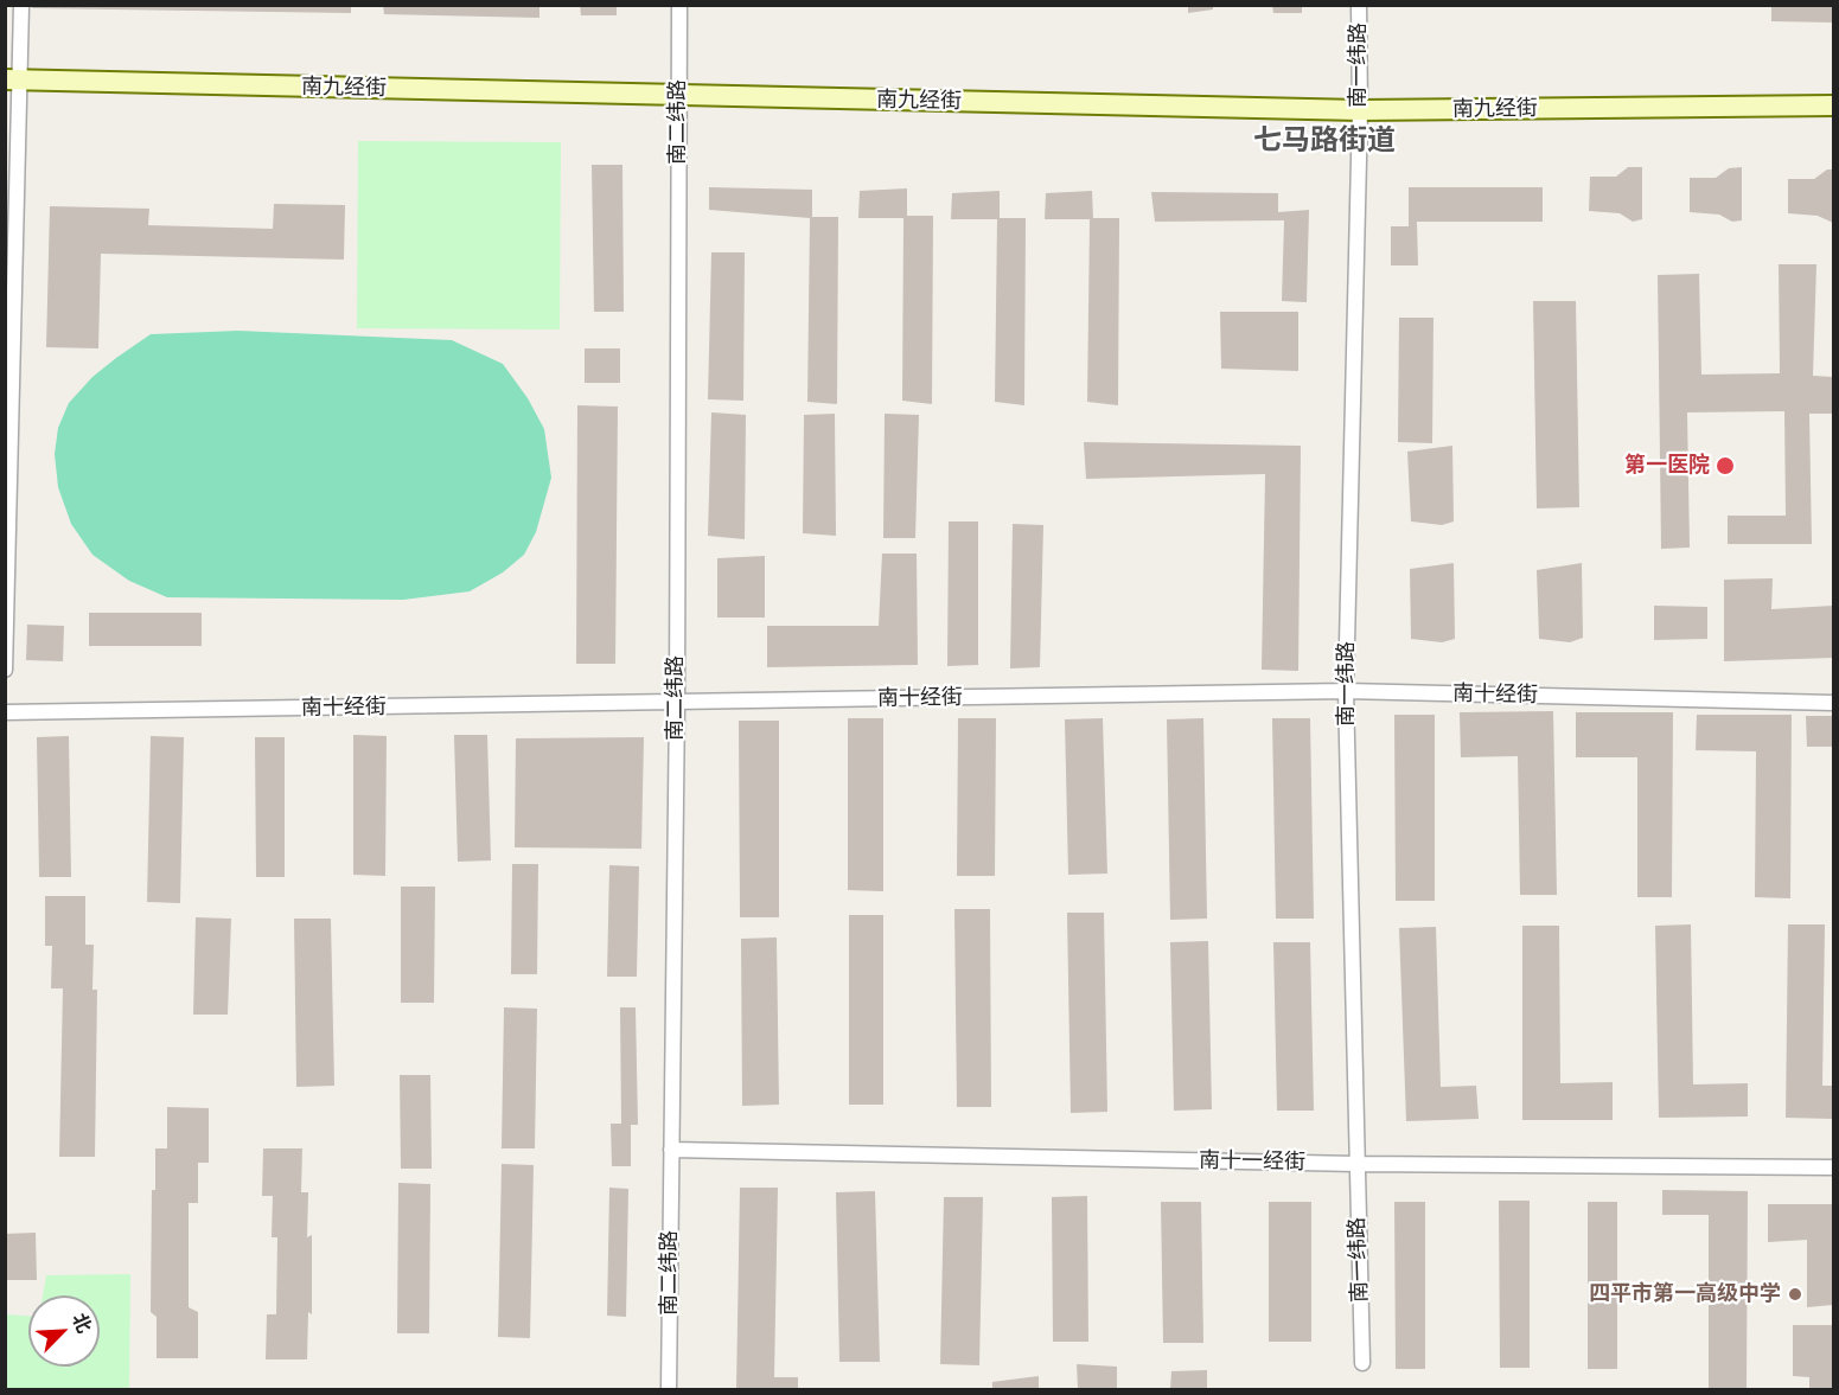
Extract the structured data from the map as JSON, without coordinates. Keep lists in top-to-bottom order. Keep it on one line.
{"streets":{"main road":["南九经街"],"street":["南一纬路","南二纬路","南十经街","南十一经街"]},"crossings":[["南一纬路","南九经街"],["南一纬路","南十经街"],["南一纬路","南十一经街"],["南九经街","南二纬路"],["南二纬路","南十经街"],["南二纬路","南十一经街"]],"districts":["七马路街道"],"places":["第一医院","四平市第一高级中学"],"north":"top right"}
